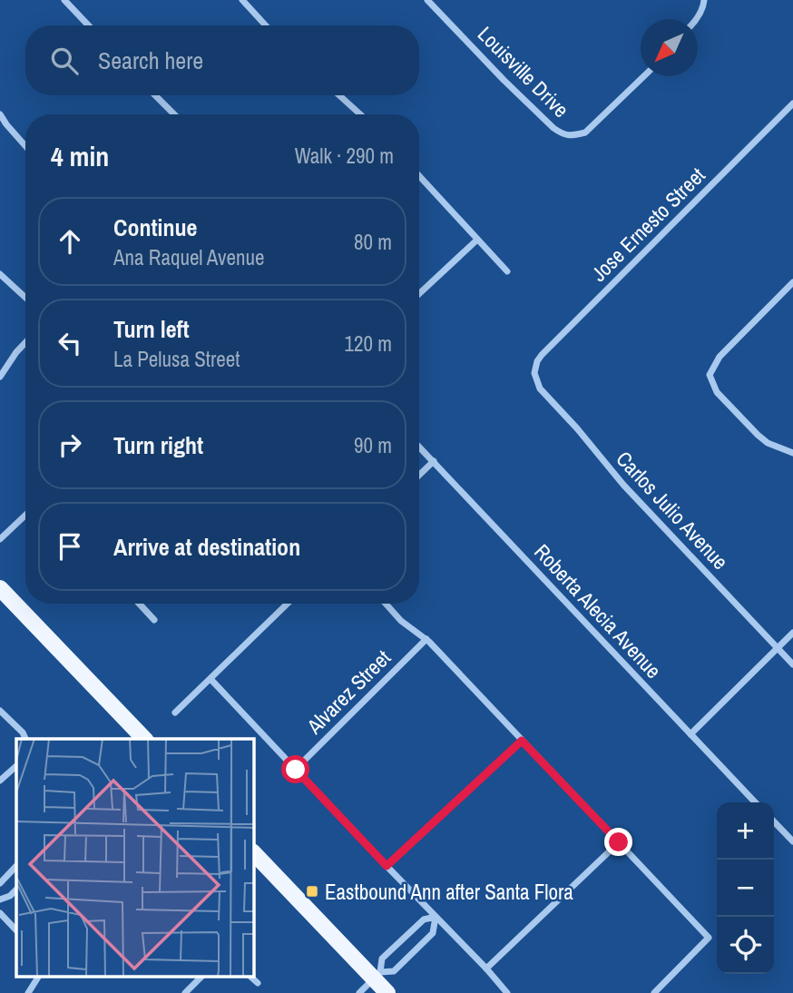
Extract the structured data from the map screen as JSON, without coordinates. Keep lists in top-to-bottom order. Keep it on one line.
{"streets":{"street":["Louisville Drive","Jose Ernesto Street","Carlos Julio Avenue","Roberta Alecia Avenue","Alvarez Street"]},"crossings":[["Jose Ernesto Street","Carlos Julio Avenue"]],"places":{"transit":["Eastbound Ann after Santa Flora"]},"north":"bottom left","page":{"search":"Search here","heading":["4 min","Walk · 290 m"],"list":[["Continue","Ana Raquel Avenue","80 m"],["Turn left","La Pelusa Street","120 m"],["Turn right","90 m"],"Arrive at destination"],"map_buttons":["+","−"]}}
